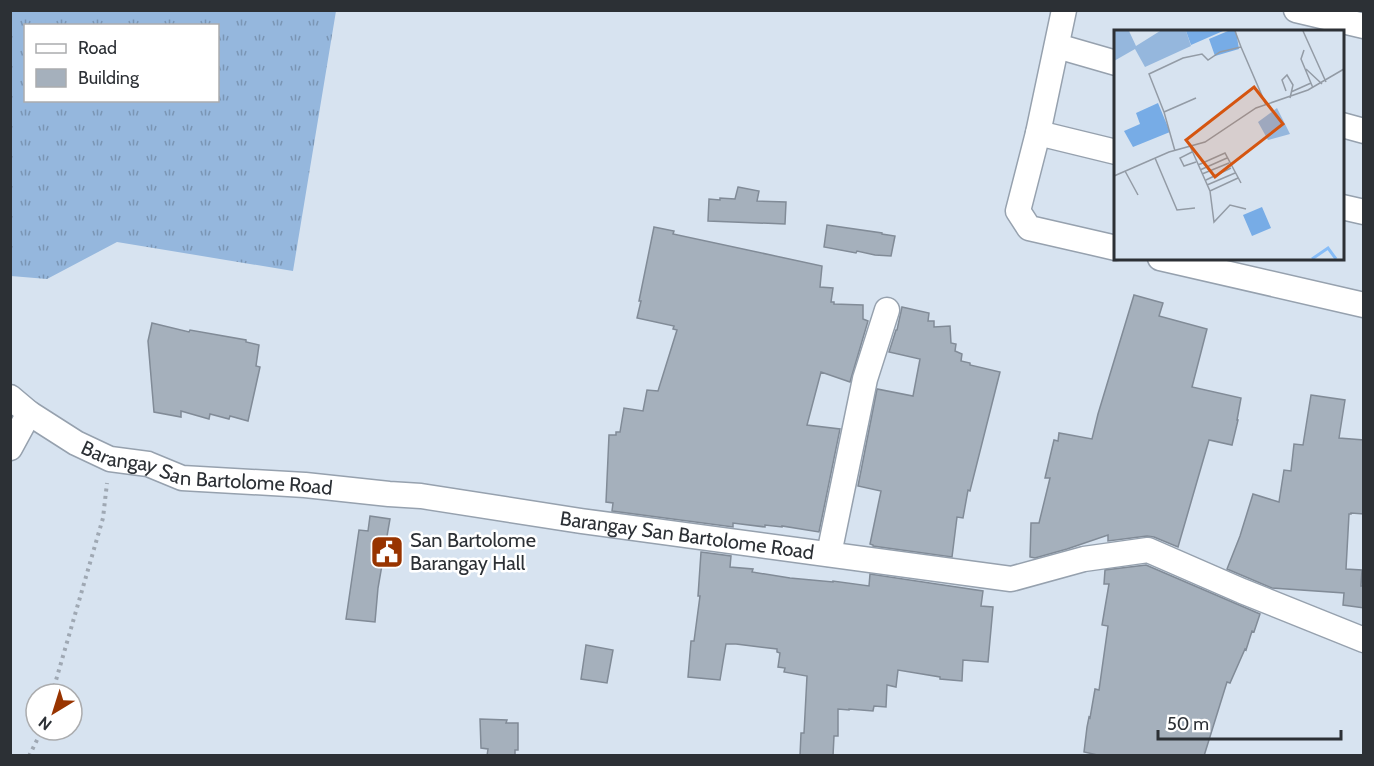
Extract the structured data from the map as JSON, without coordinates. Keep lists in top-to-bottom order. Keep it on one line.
{"streets":{"street":["Barangay San Bartolome Road"]},"places":{"public building":["San Bartolome Barangay Hall"]},"legend":["Road","Building"],"scale_bar":"50 m","north":"bottom left"}
